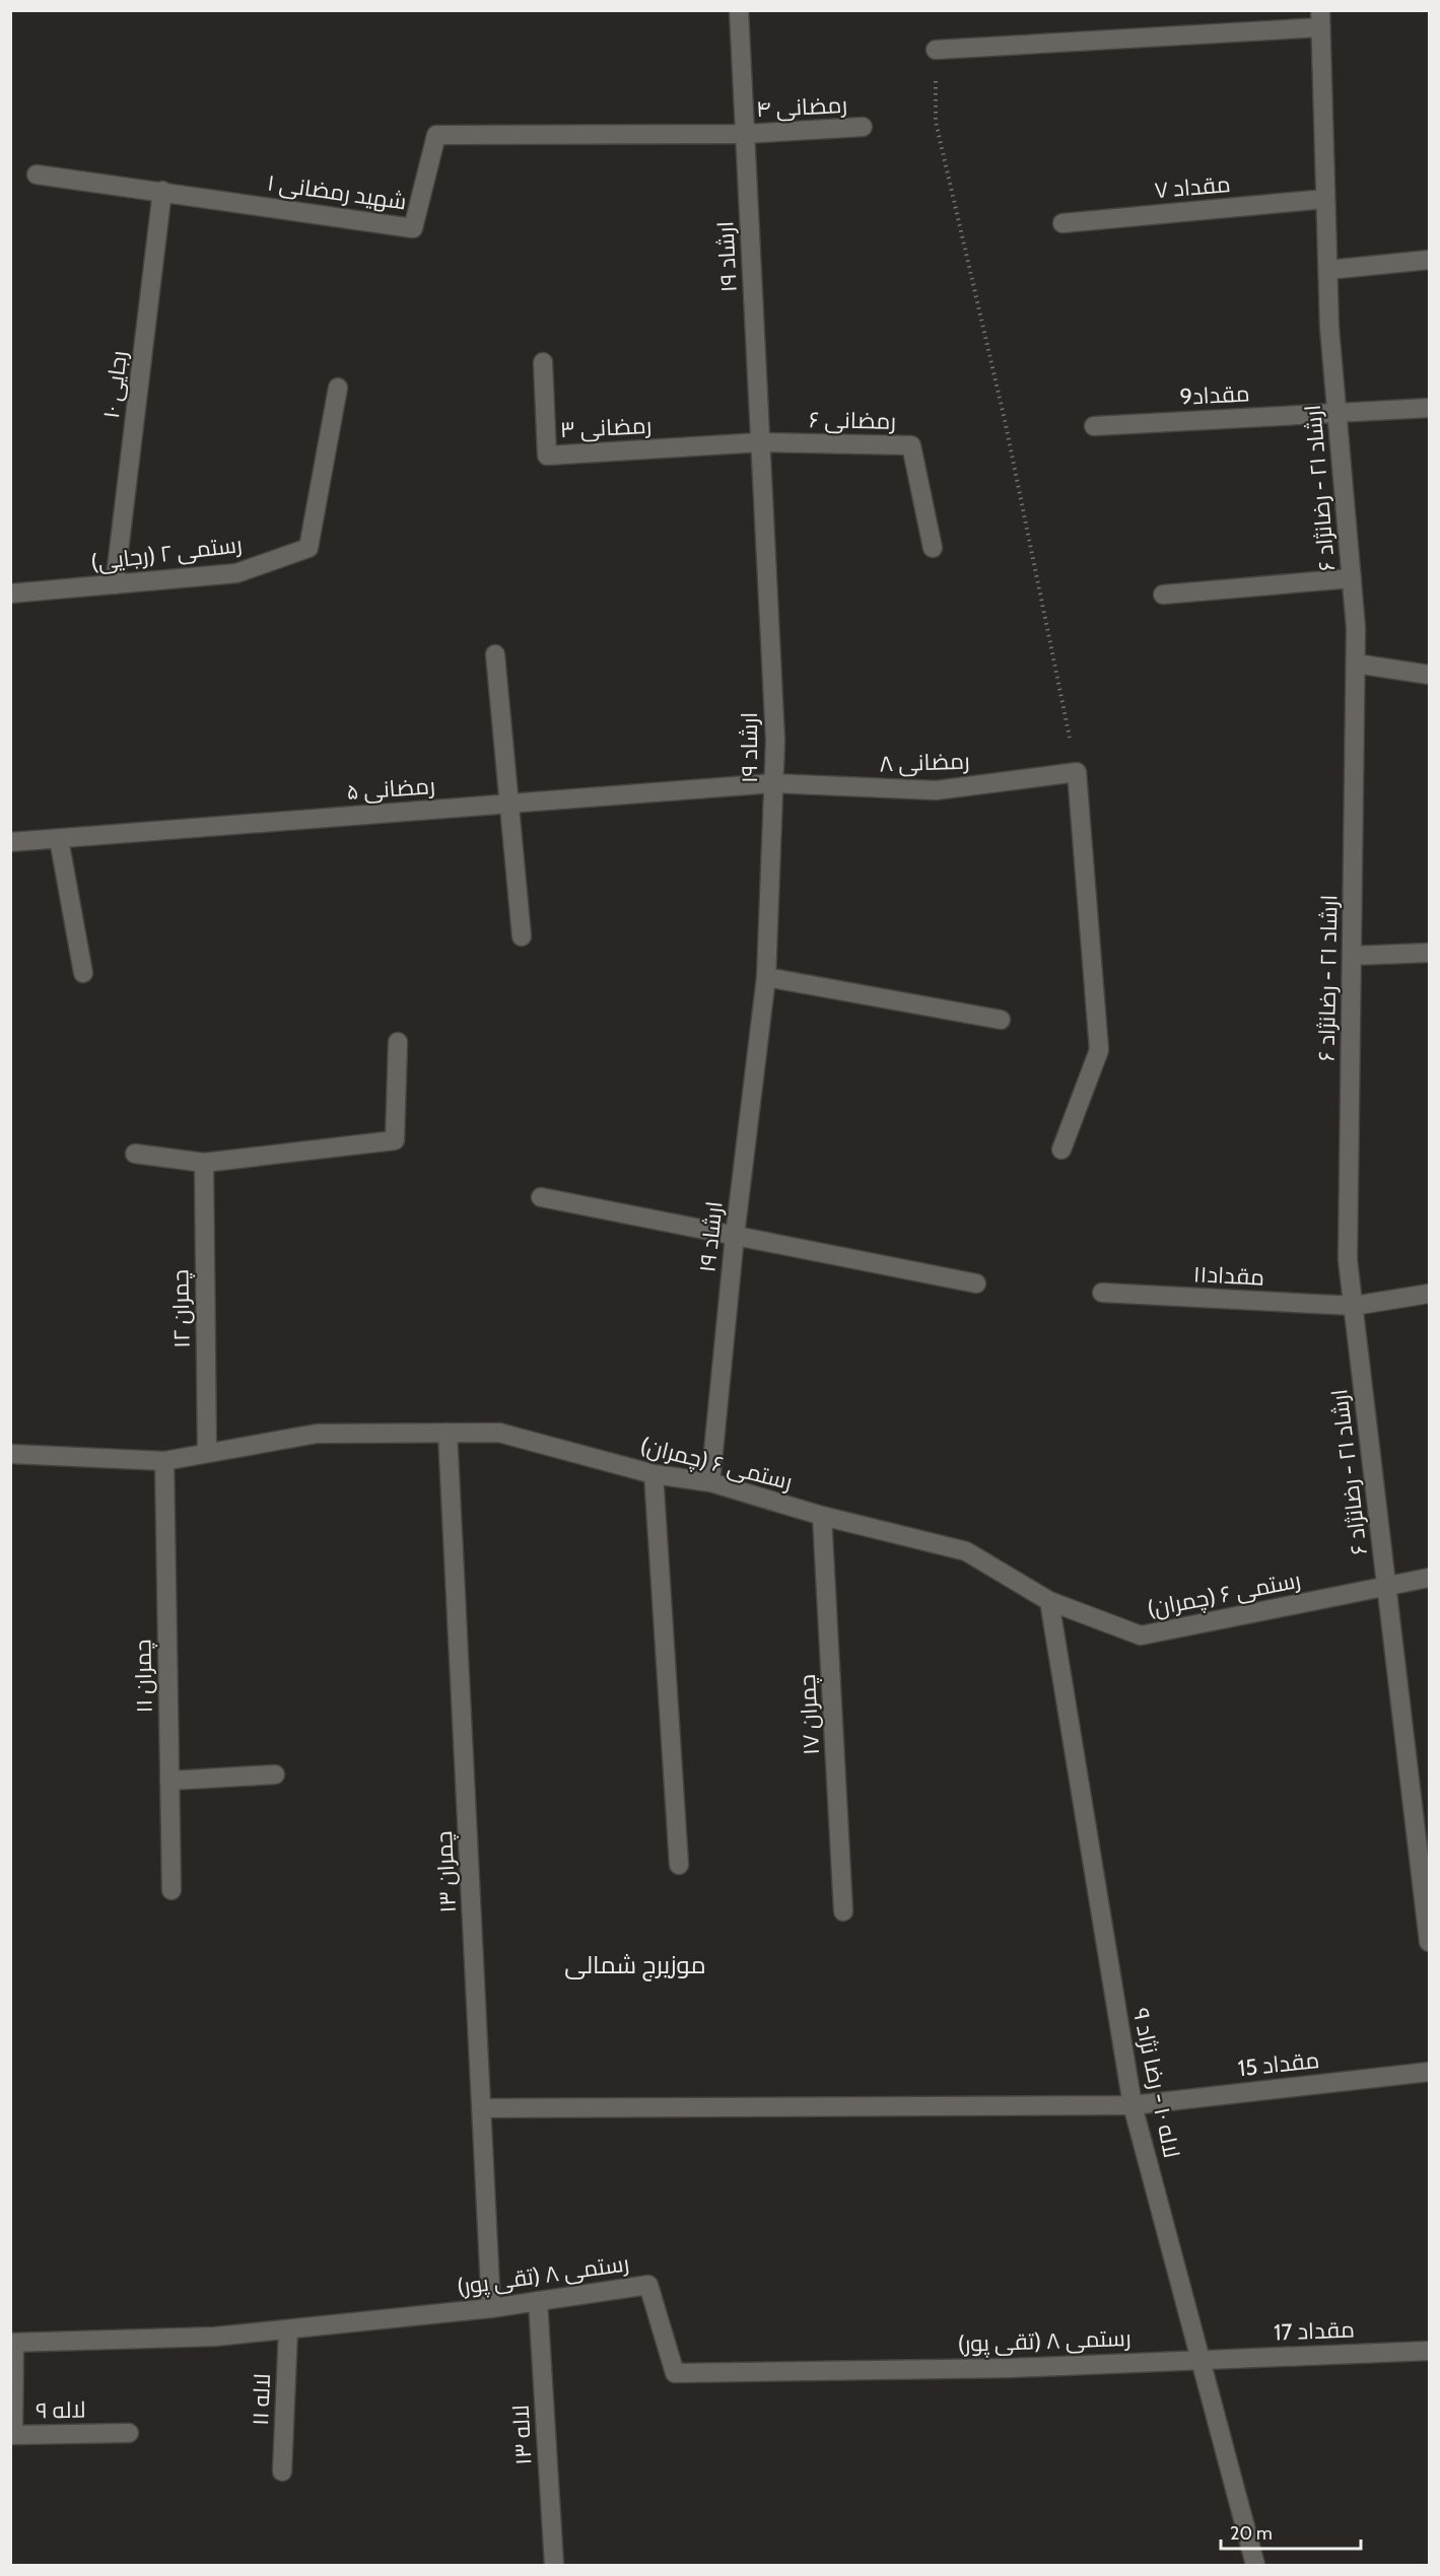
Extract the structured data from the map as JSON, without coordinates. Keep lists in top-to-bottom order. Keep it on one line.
{"streets":{"street":["رمضانی ۴","مقداد ۷","شهید رمضانی ۱","ارشاد ۱۹","رجایی ۱۰","مقداد9","رمضانی ۶","رمضانی ۳","ارشاد ۲۱ - رضانژاد ۶","رستمی ۲ (رجایی)","رمضانی ۸","رمضانی ۵","مقداد۱۱","چمران ۱۲","رستمی ۶ (چمران)","چمران ۱۱","چمران ۱۷","چمران ۱۳","مقداد 15","لاله ۱۰ - رضا نژاد ۹","رستمی ۸ (تقی پور)","مقداد 17","لاله ۱۱","لاله ۹","لاله ۱۳"]},"crossings":[["رمضانی ۴","شهید رمضانی ۱"],["رمضانی ۴","ارشاد ۱۹"],["مقداد ۷","ارشاد ۲۱ - رضانژاد ۶"],["شهید رمضانی ۱","ارشاد ۱۹"],["شهید رمضانی ۱","رجایی ۱۰"],["ارشاد ۱۹","رمضانی ۶"],["ارشاد ۱۹","رمضانی ۳"],["ارشاد ۱۹","رمضانی ۸"],["ارشاد ۱۹","رمضانی ۵"],["ارشاد ۱۹","رستمی ۶ (چمران)"],["رجایی ۱۰","رستمی ۲ (رجایی)"],["مقداد9","ارشاد ۲۱ - رضانژاد ۶"],["رمضانی ۶","رمضانی ۳"],["ارشاد ۲۱ - رضانژاد ۶","مقداد۱۱"],["ارشاد ۲۱ - رضانژاد ۶","رستمی ۶ (چمران)"],["رمضانی ۸","رمضانی ۵"],["چمران ۱۲","رستمی ۶ (چمران)"],["رستمی ۶ (چمران)","چمران ۱۱"],["رستمی ۶ (چمران)","چمران ۱۷"],["رستمی ۶ (چمران)","چمران ۱۳"],["رستمی ۶ (چمران)","لاله ۱۰ - رضا نژاد ۹"],["چمران ۱۳","مقداد 15"],["چمران ۱۳","رستمی ۸ (تقی پور)"],["مقداد 15","لاله ۱۰ - رضا نژاد ۹"],["لاله ۱۰ - رضا نژاد ۹","رستمی ۸ (تقی پور)"],["لاله ۱۰ - رضا نژاد ۹","مقداد 17"],["رستمی ۸ (تقی پور)","مقداد 17"],["رستمی ۸ (تقی پور)","لاله ۱۱"],["رستمی ۸ (تقی پور)","لاله ۹"],["رستمی ۸ (تقی پور)","لاله ۱۳"]],"districts":["موزیرج شمالی"],"scale_bar":"20 m"}
